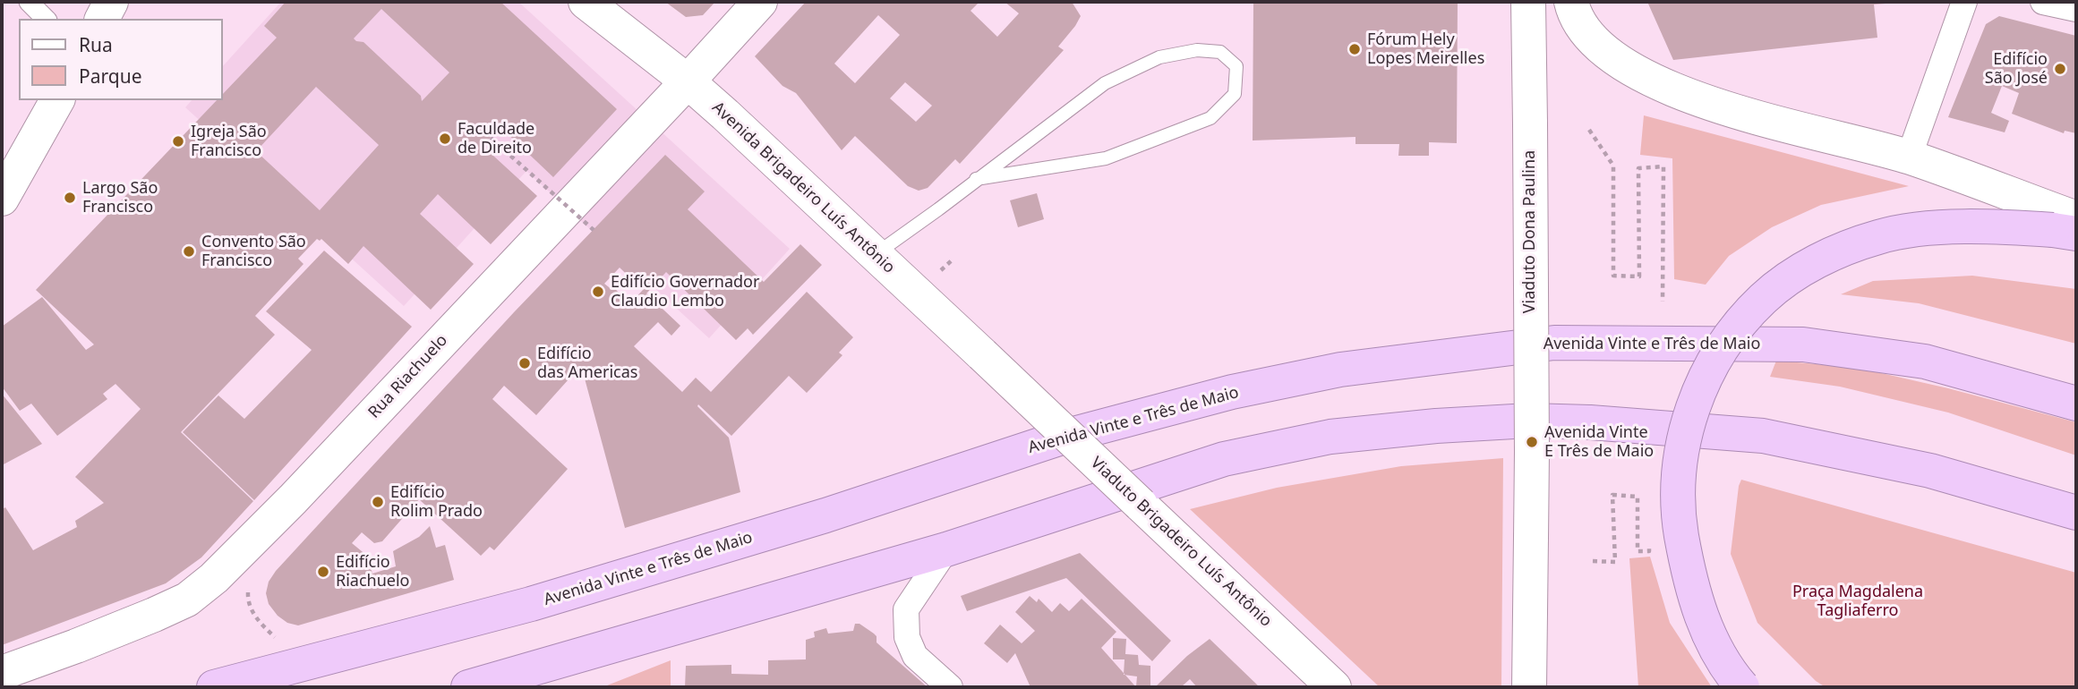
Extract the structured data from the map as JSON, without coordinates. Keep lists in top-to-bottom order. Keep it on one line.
{"streets":{"highway":["Avenida Vinte e Três de Maio"],"main road":["Avenida Brigadeiro Luís Antônio","Viaduto Dona Paulina","Rua Riachuelo","Viaduto Brigadeiro Luís Antônio"]},"crossings":[["Avenida Brigadeiro Luís Antônio","Rua Riachuelo"],["Avenida Brigadeiro Luís Antônio","Viaduto Brigadeiro Luís Antônio"]],"parks":["Praça Magdalena Tagliaferro"],"places":["Fórum Hely Lopes Meirelles","Edifício São José","Faculdade de Direito","Igreja São Francisco","Largo São Francisco","Convento São Francisco","Edifício Governador Claudio Lembo","Edifício das Americas","Avenida Vinte E Três de Maio","Edifício Rolim Prado","Edifício Riachuelo"],"legend":["Rua","Parque"]}
